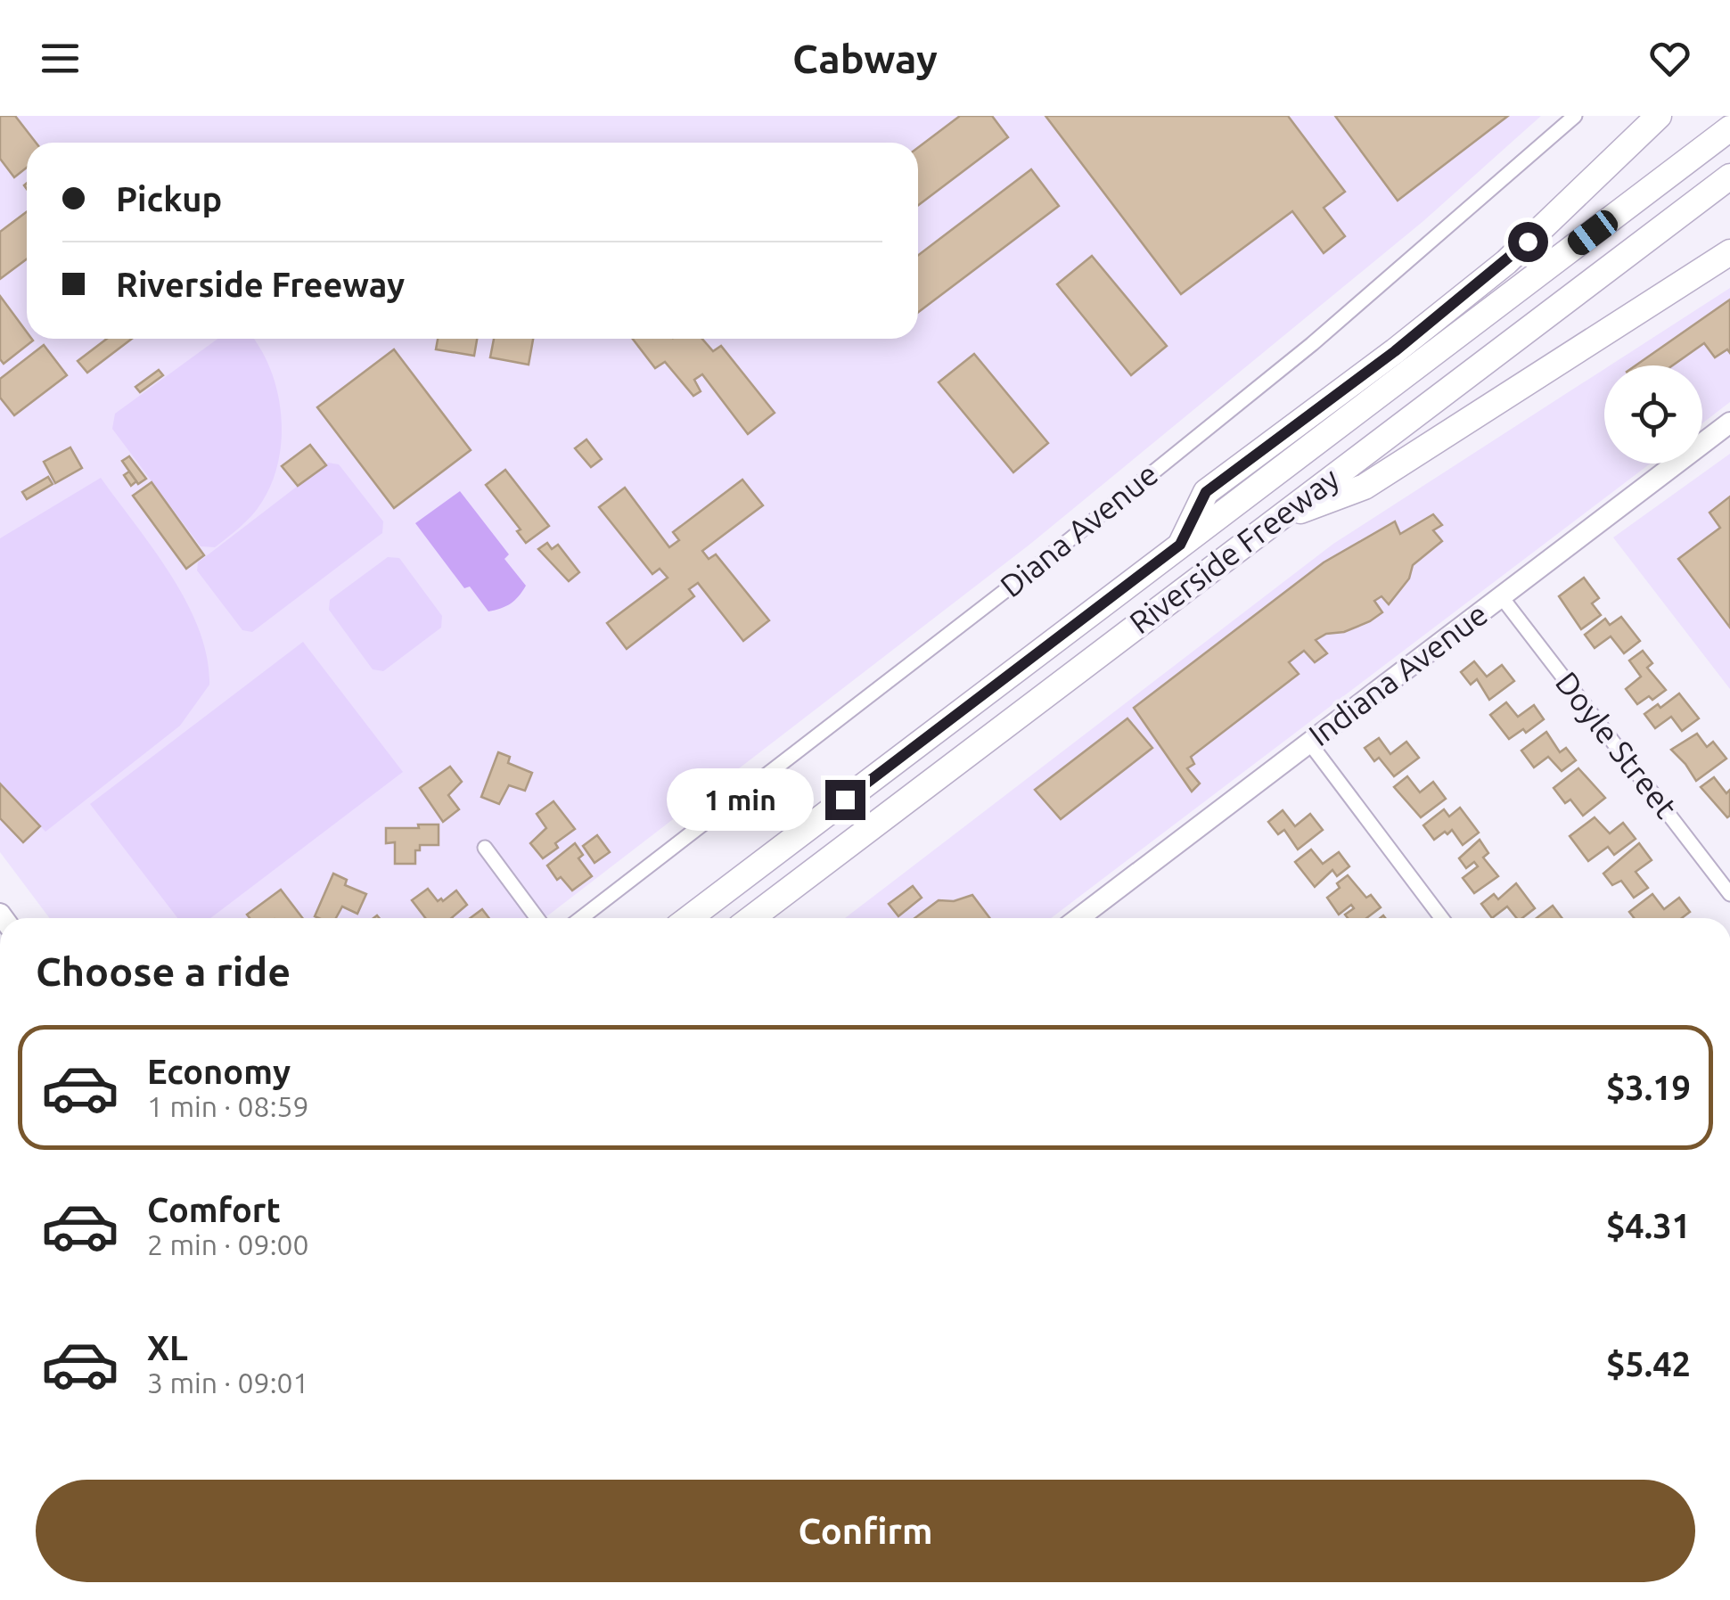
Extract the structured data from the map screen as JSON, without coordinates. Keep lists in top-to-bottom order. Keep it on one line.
{"streets":{"highway":["Riverside Freeway"],"street":["Diana Avenue","Indiana Avenue","Doyle Street"]},"crossings":[["Indiana Avenue","Doyle Street"]],"page":{"header":"Cabway","banner":["Pickup","Riverside Freeway"],"bubble":"1 min","heading":"Choose a ride","list":[{"name":"Economy","note":"1 min · 08:59","value":"$3.19"},{"name":"Comfort","note":"2 min · 09:00","value":"$4.31"},{"name":"XL","note":"3 min · 09:01","value":"$5.42"}],"buttons":"Confirm"}}
